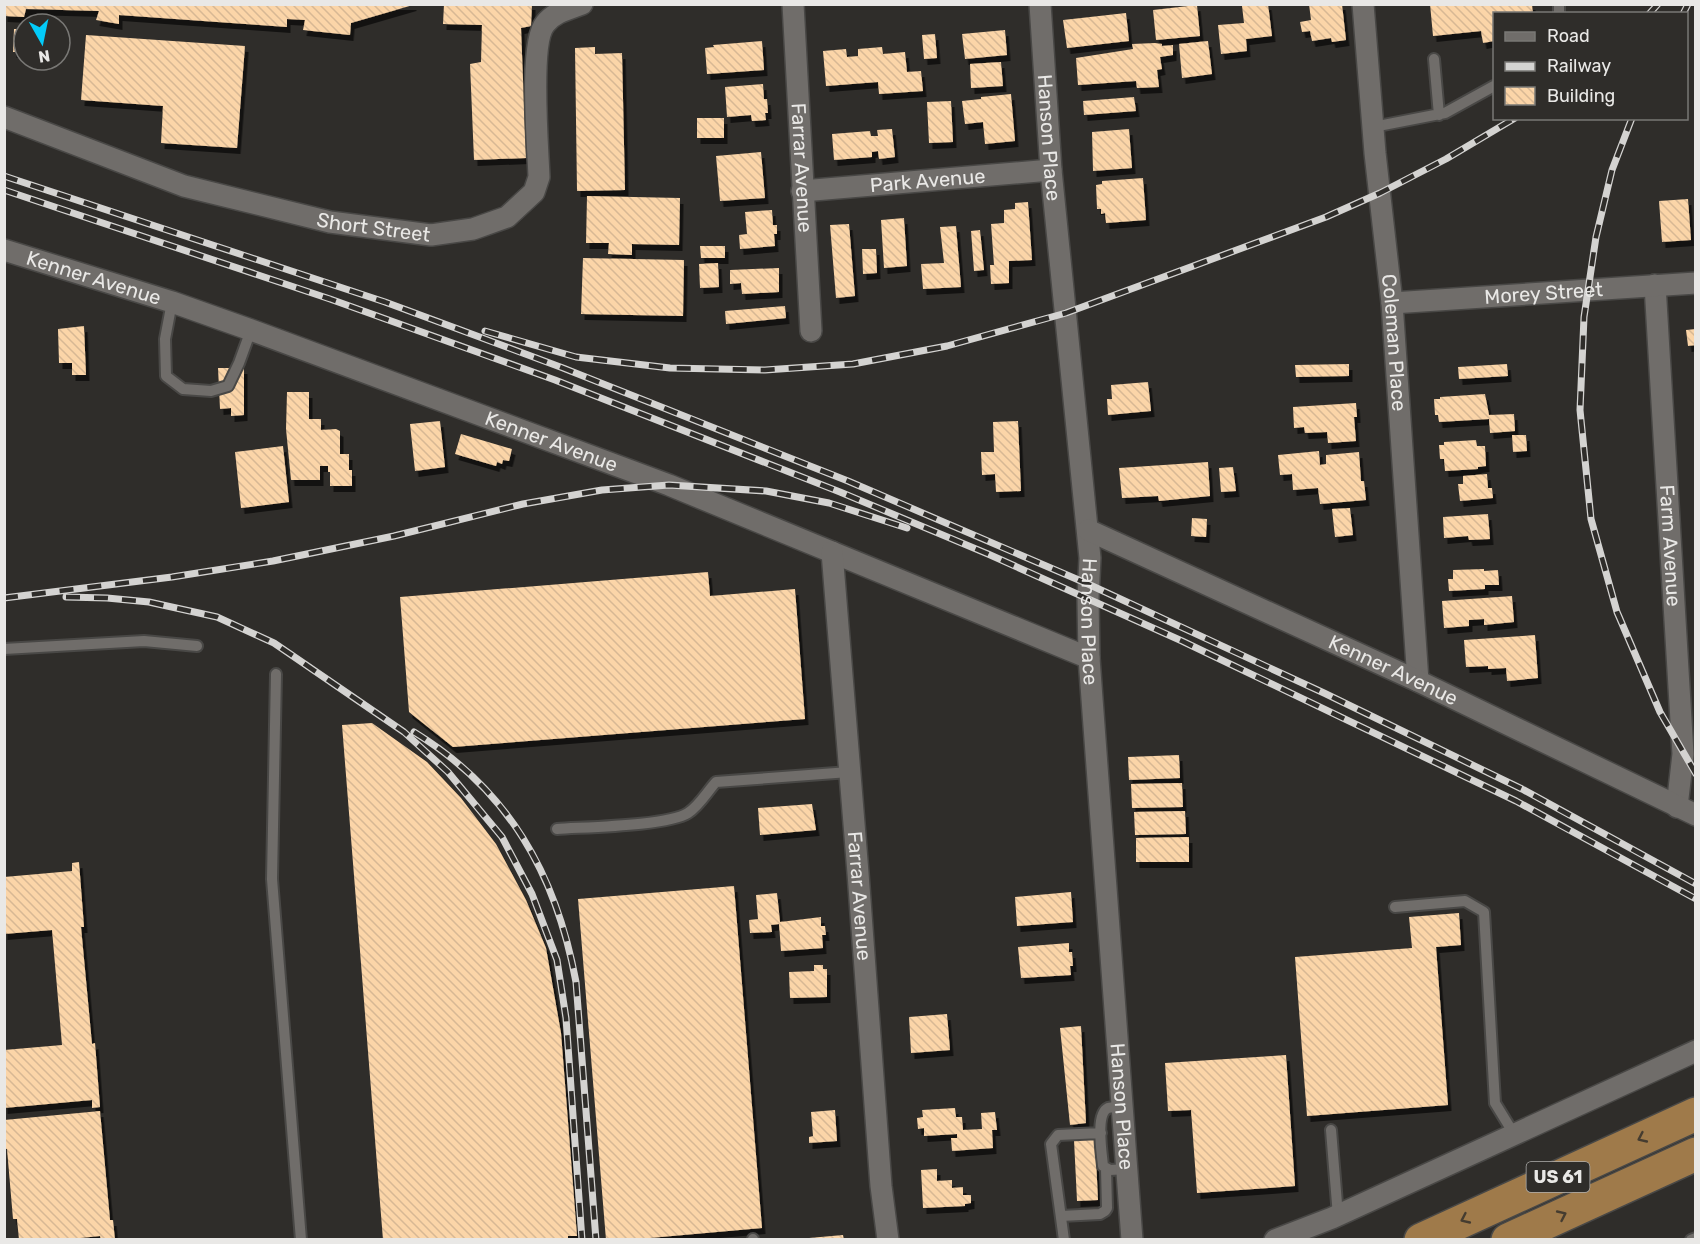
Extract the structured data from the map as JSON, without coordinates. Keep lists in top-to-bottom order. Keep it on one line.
{"streets":{"highway":["US 61"],"street":["Hanson Place","Farrar Avenue","Park Avenue","Short Street","Kenner Avenue","Morey Street","Coleman Place","Farm Avenue"]},"crossings":[["Hanson Place","Park Avenue"],["Hanson Place","Kenner Avenue"],["Farrar Avenue","Park Avenue"],["Farrar Avenue","Kenner Avenue"],["Kenner Avenue","Coleman Place"],["Kenner Avenue","Farm Avenue"],["Morey Street","Coleman Place"],["Morey Street","Farm Avenue"]],"legend":["Road","Railway","Building"],"north":"bottom"}
